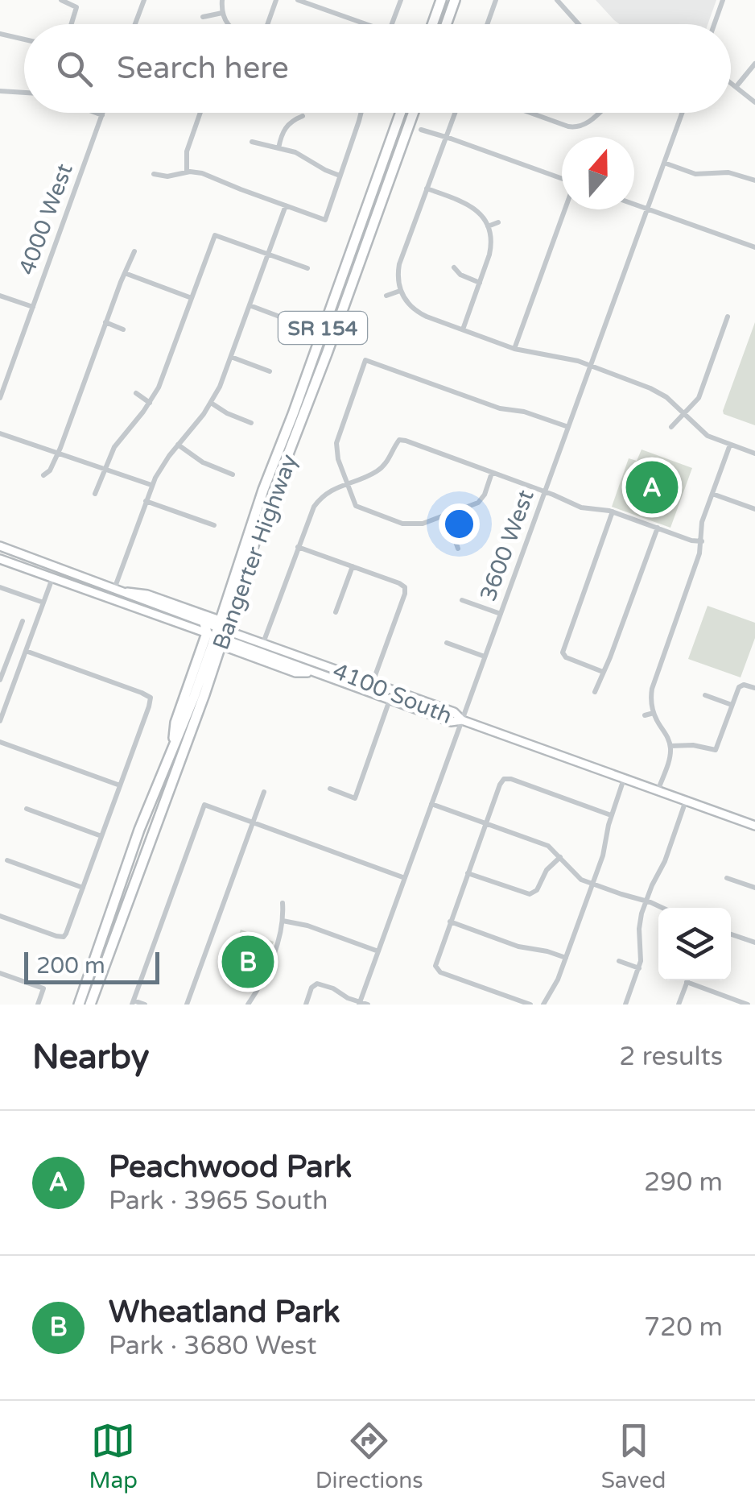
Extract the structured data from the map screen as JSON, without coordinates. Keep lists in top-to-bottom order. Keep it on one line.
{"streets":{"highway":["SR 154","Bangerter Highway"],"main road":["4100 South"],"street":["4000 West","3600 West"]},"crossings":[["3600 West","4100 South"],["Bangerter Highway","4100 South"]],"scale_bar":"200 m","north":"top","page":{"search":"Search here","pins":["A","B"],"scale":"200 m","heading":["Nearby","2 results"],"list":[{"mark":"A","name":"Peachwood Park","note":"Park · 3965 South","value":"290 m"},{"mark":"B","name":"Wheatland Park","note":"Park · 3680 West","value":"720 m"}],"nav":["Map","Directions","Saved"]}}
